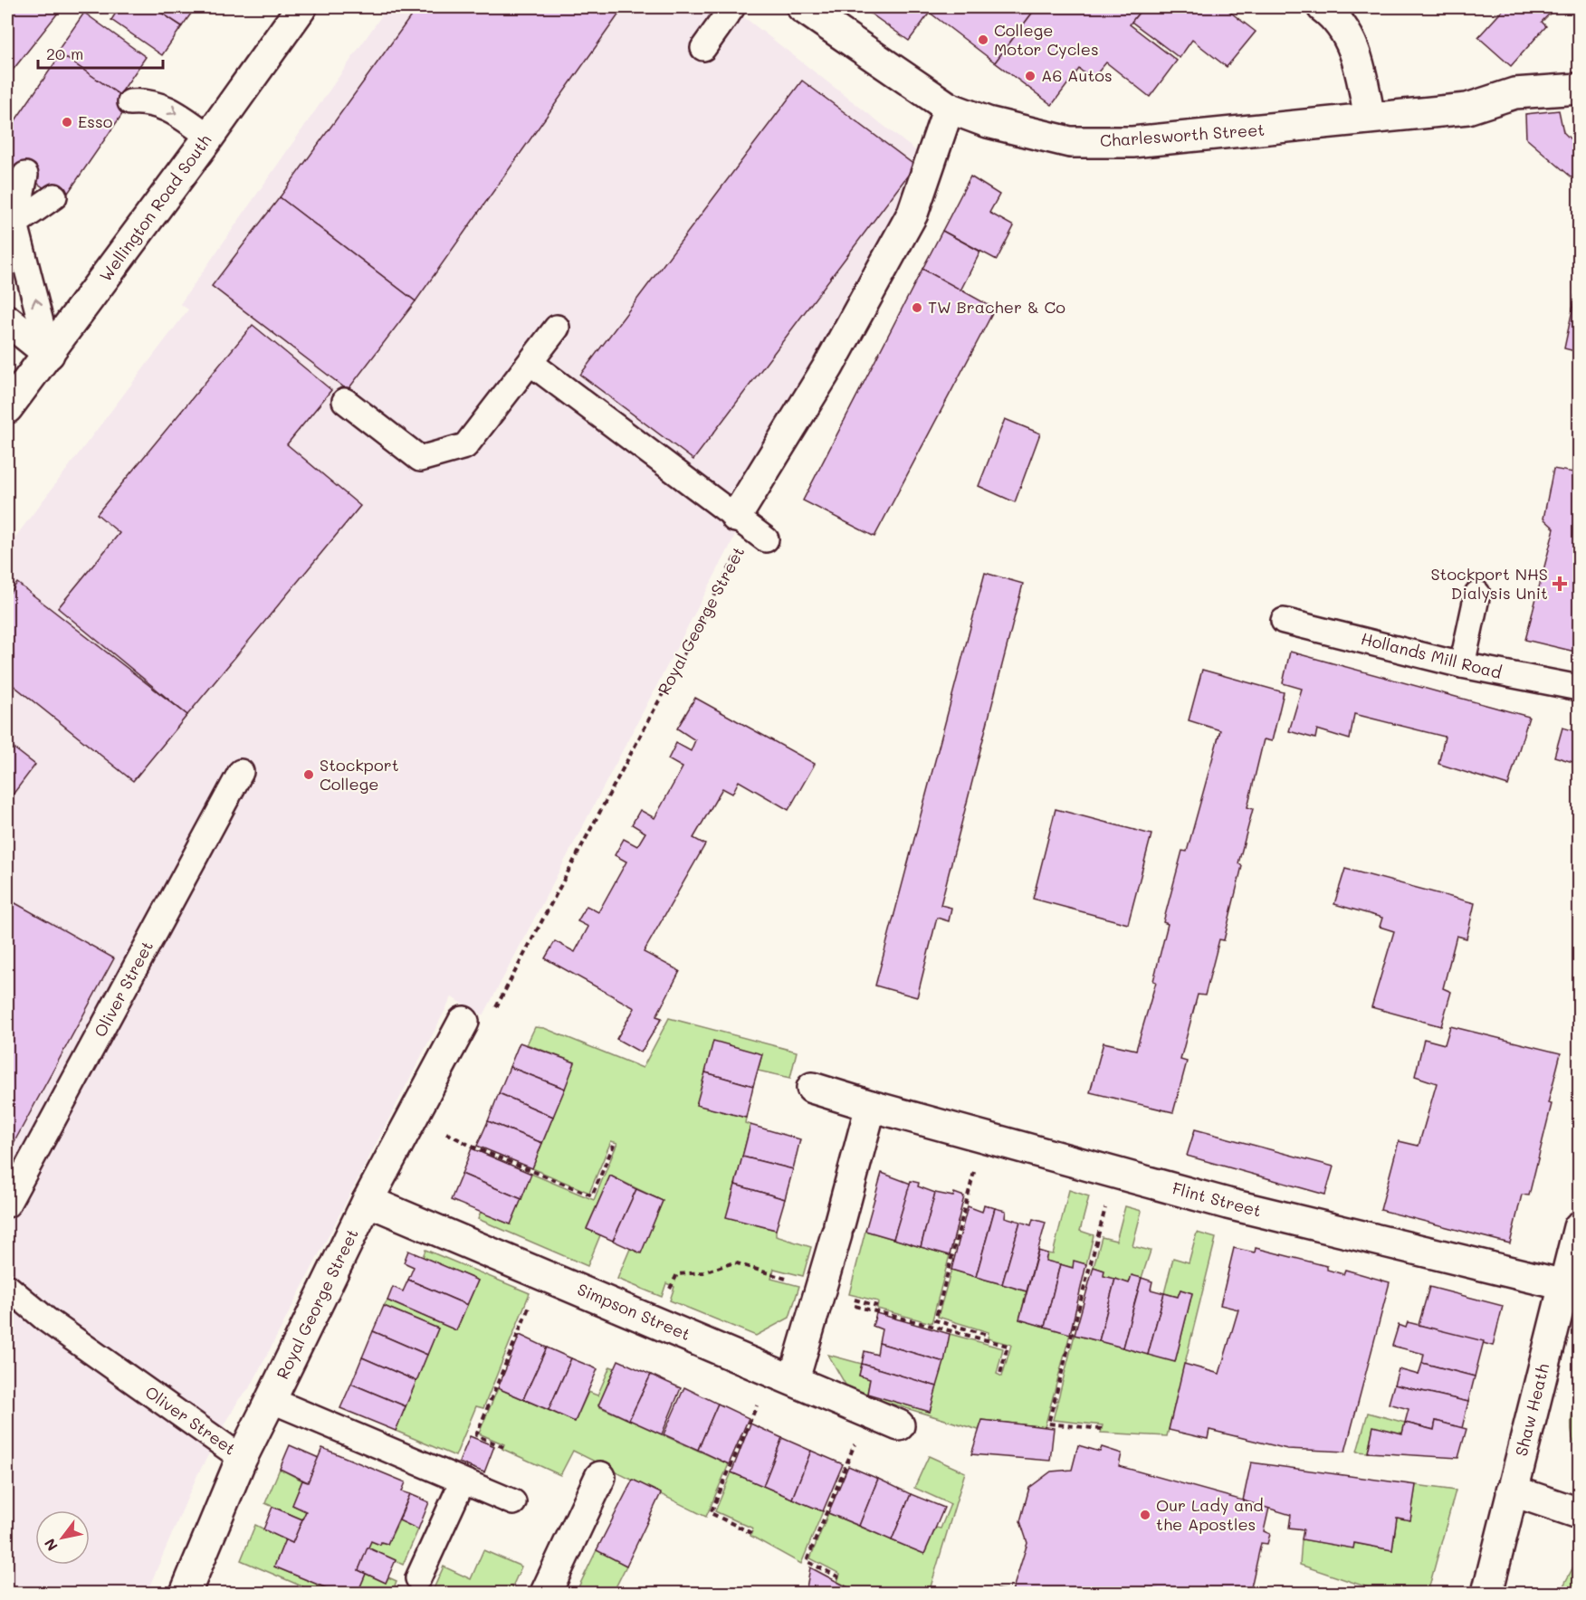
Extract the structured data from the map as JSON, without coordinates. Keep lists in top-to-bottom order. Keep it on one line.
{"streets":{"main road":["Charlesworth Street","Wellington Road South","Royal George Street","Flint Street","Simpson Street","Shaw Heath"],"lane":["Hollands Mill Road","Oliver Street"]},"crossings":[["Royal George Street","Oliver Street"],["Royal George Street","Simpson Street"],["Flint Street","Shaw Heath"]],"places":{"other":["College Motor Cycles","A6 Autos","Esso","TW Bracher & Co","Stockport College","Our Lady and the Apostles"],"health":["Stockport NHS Dialysis Unit"]},"scale_bar":"20 m","north":"bottom left"}
